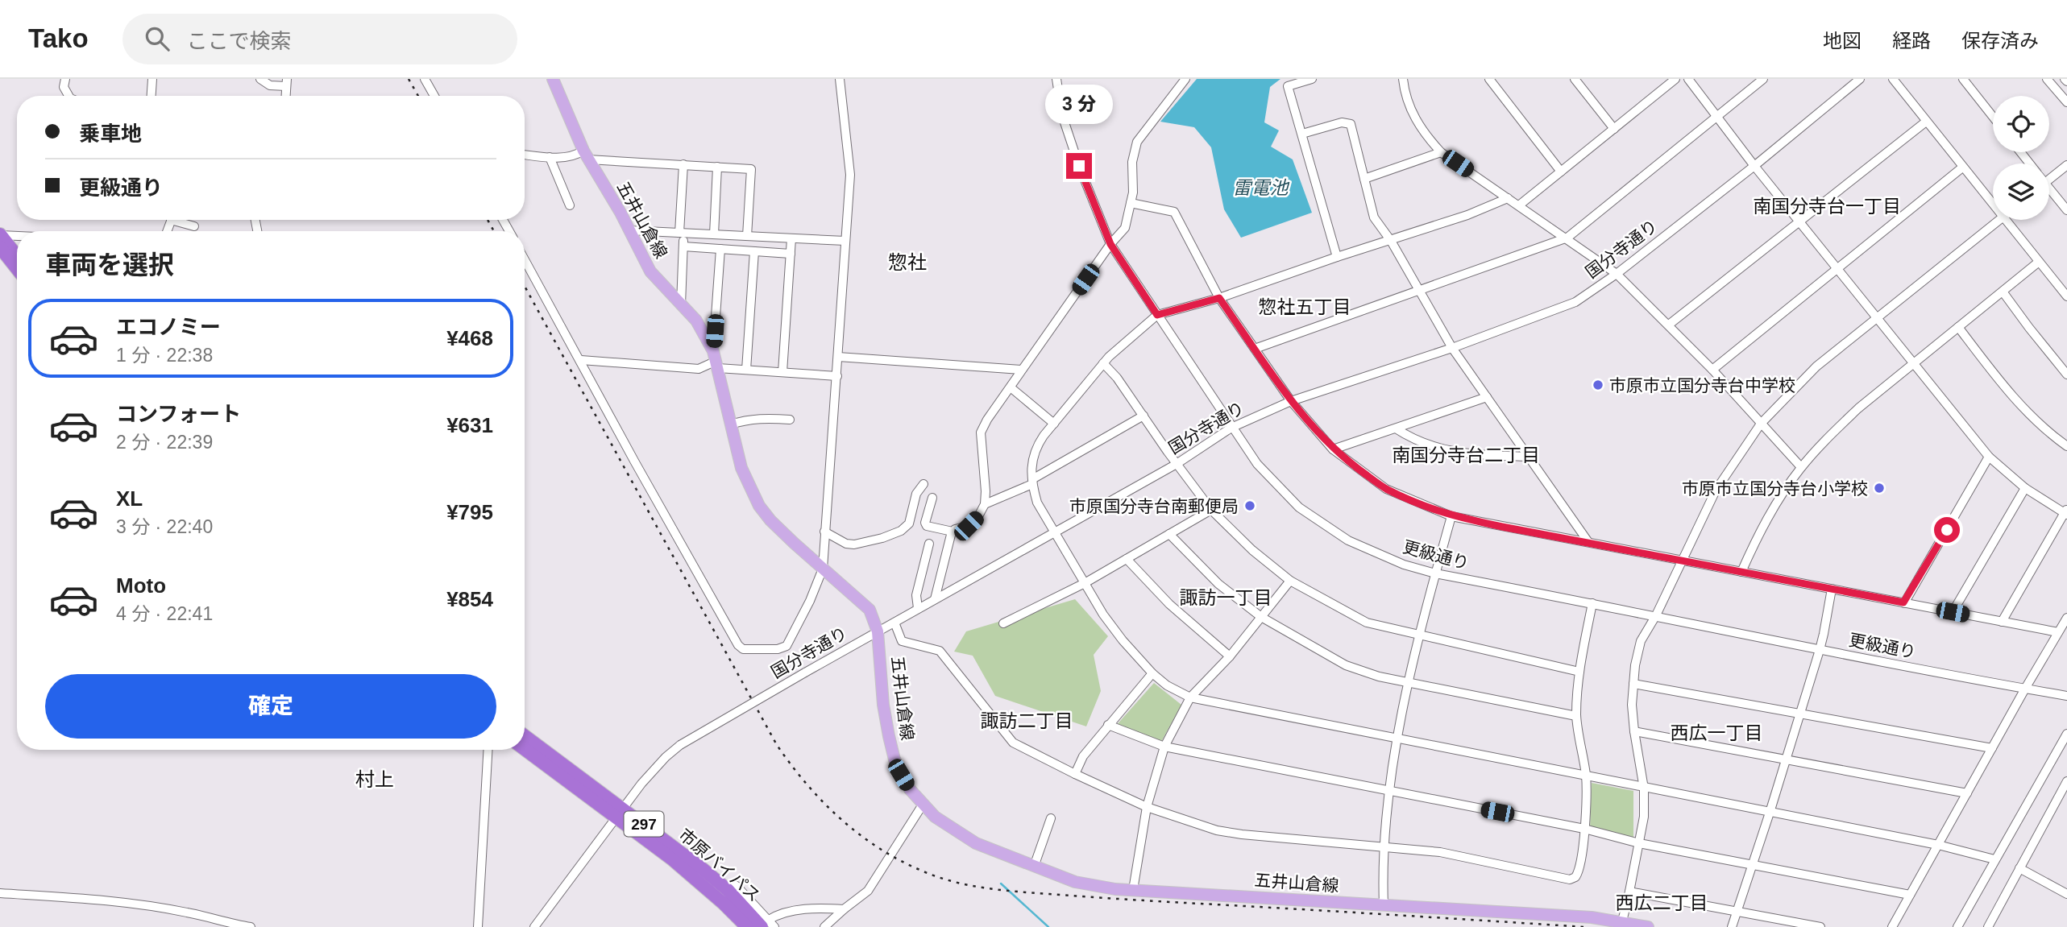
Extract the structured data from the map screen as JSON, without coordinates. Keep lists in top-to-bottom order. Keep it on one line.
{"streets":{"highway":["297","市原バイパス"],"main road":["五井山倉線"],"street":["国分寺通り","更級通り"]},"crossings":[["五井山倉線","国分寺通り"],["国分寺通り","更級通り"],["国分寺通り","市原バイパス"]],"districts":["南国分寺台一丁目","惣社","惣社五丁目","南国分寺台二丁目","諏訪一丁目","諏訪二丁目","西広一丁目","村上","西広二丁目"],"water":["雷電池"],"places":["市原市立国分寺台中学校","市原市立国分寺台小学校","市原国分寺台南郵便局"],"page":{"header":"Tako","search":"ここで検索","nav":["地図","経路","保存済み"],"bubble":"3 分","banner":["乗車地","更級通り"],"heading":"車両を選択","list":[{"name":"エコノミー","note":"1 分 · 22:38","value":"¥468"},{"name":"コンフォート","note":"2 分 · 22:39","value":"¥631"},{"name":"XL","note":"3 分 · 22:40","value":"¥795"},{"name":"Moto","note":"4 分 · 22:41","value":"¥854"}],"buttons":"確定"}}
